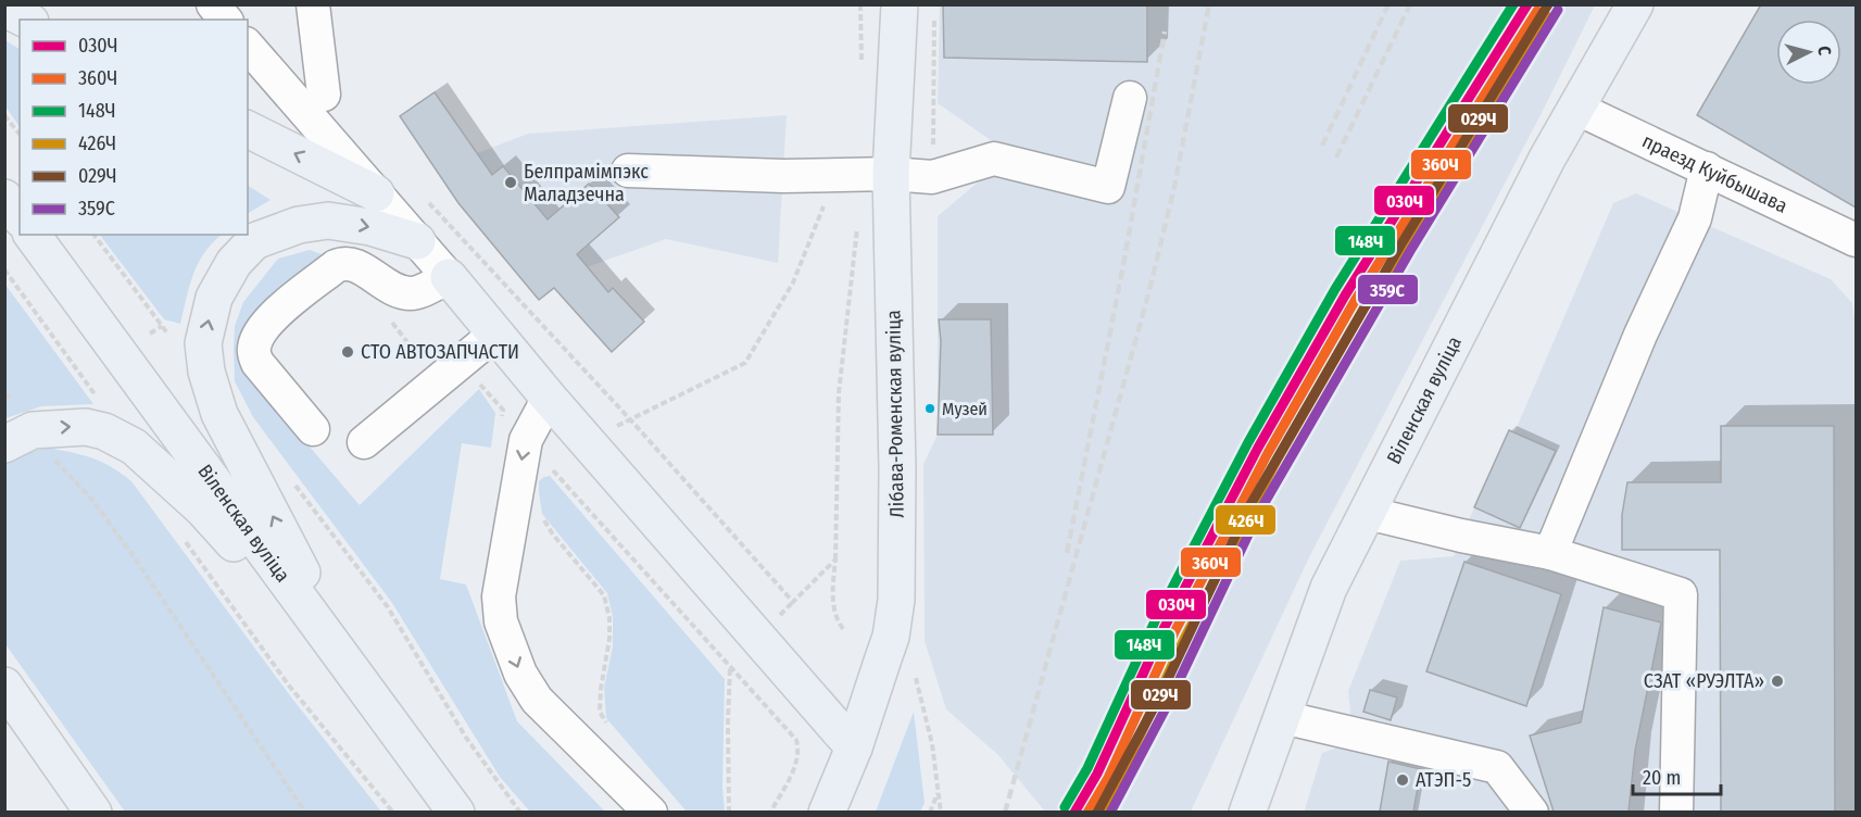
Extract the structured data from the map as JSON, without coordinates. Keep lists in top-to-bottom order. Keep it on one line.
{"streets":{"main road":["Віленская вуліца","Лібава-Роменская вуліца"],"street":["праезд Куйбышава"]},"crossings":[["праезд Куйбышава","Віленская вуліца"]],"places":["Белпрамімпэкс Маладзечна","СТО АВТОЗАПЧАСТИ","Музей","СЗАТ «РУЭЛТА»","АТЭП-5"],"lines":["transit line 030Ч","transit line 148Ч","transit line 029Ч","transit line 359С","transit line 360Ч","transit line 426Ч"],"legend":["030Ч","360Ч","148Ч","426Ч","029Ч","359С"],"scale_bar":"20 m","north":"right"}
